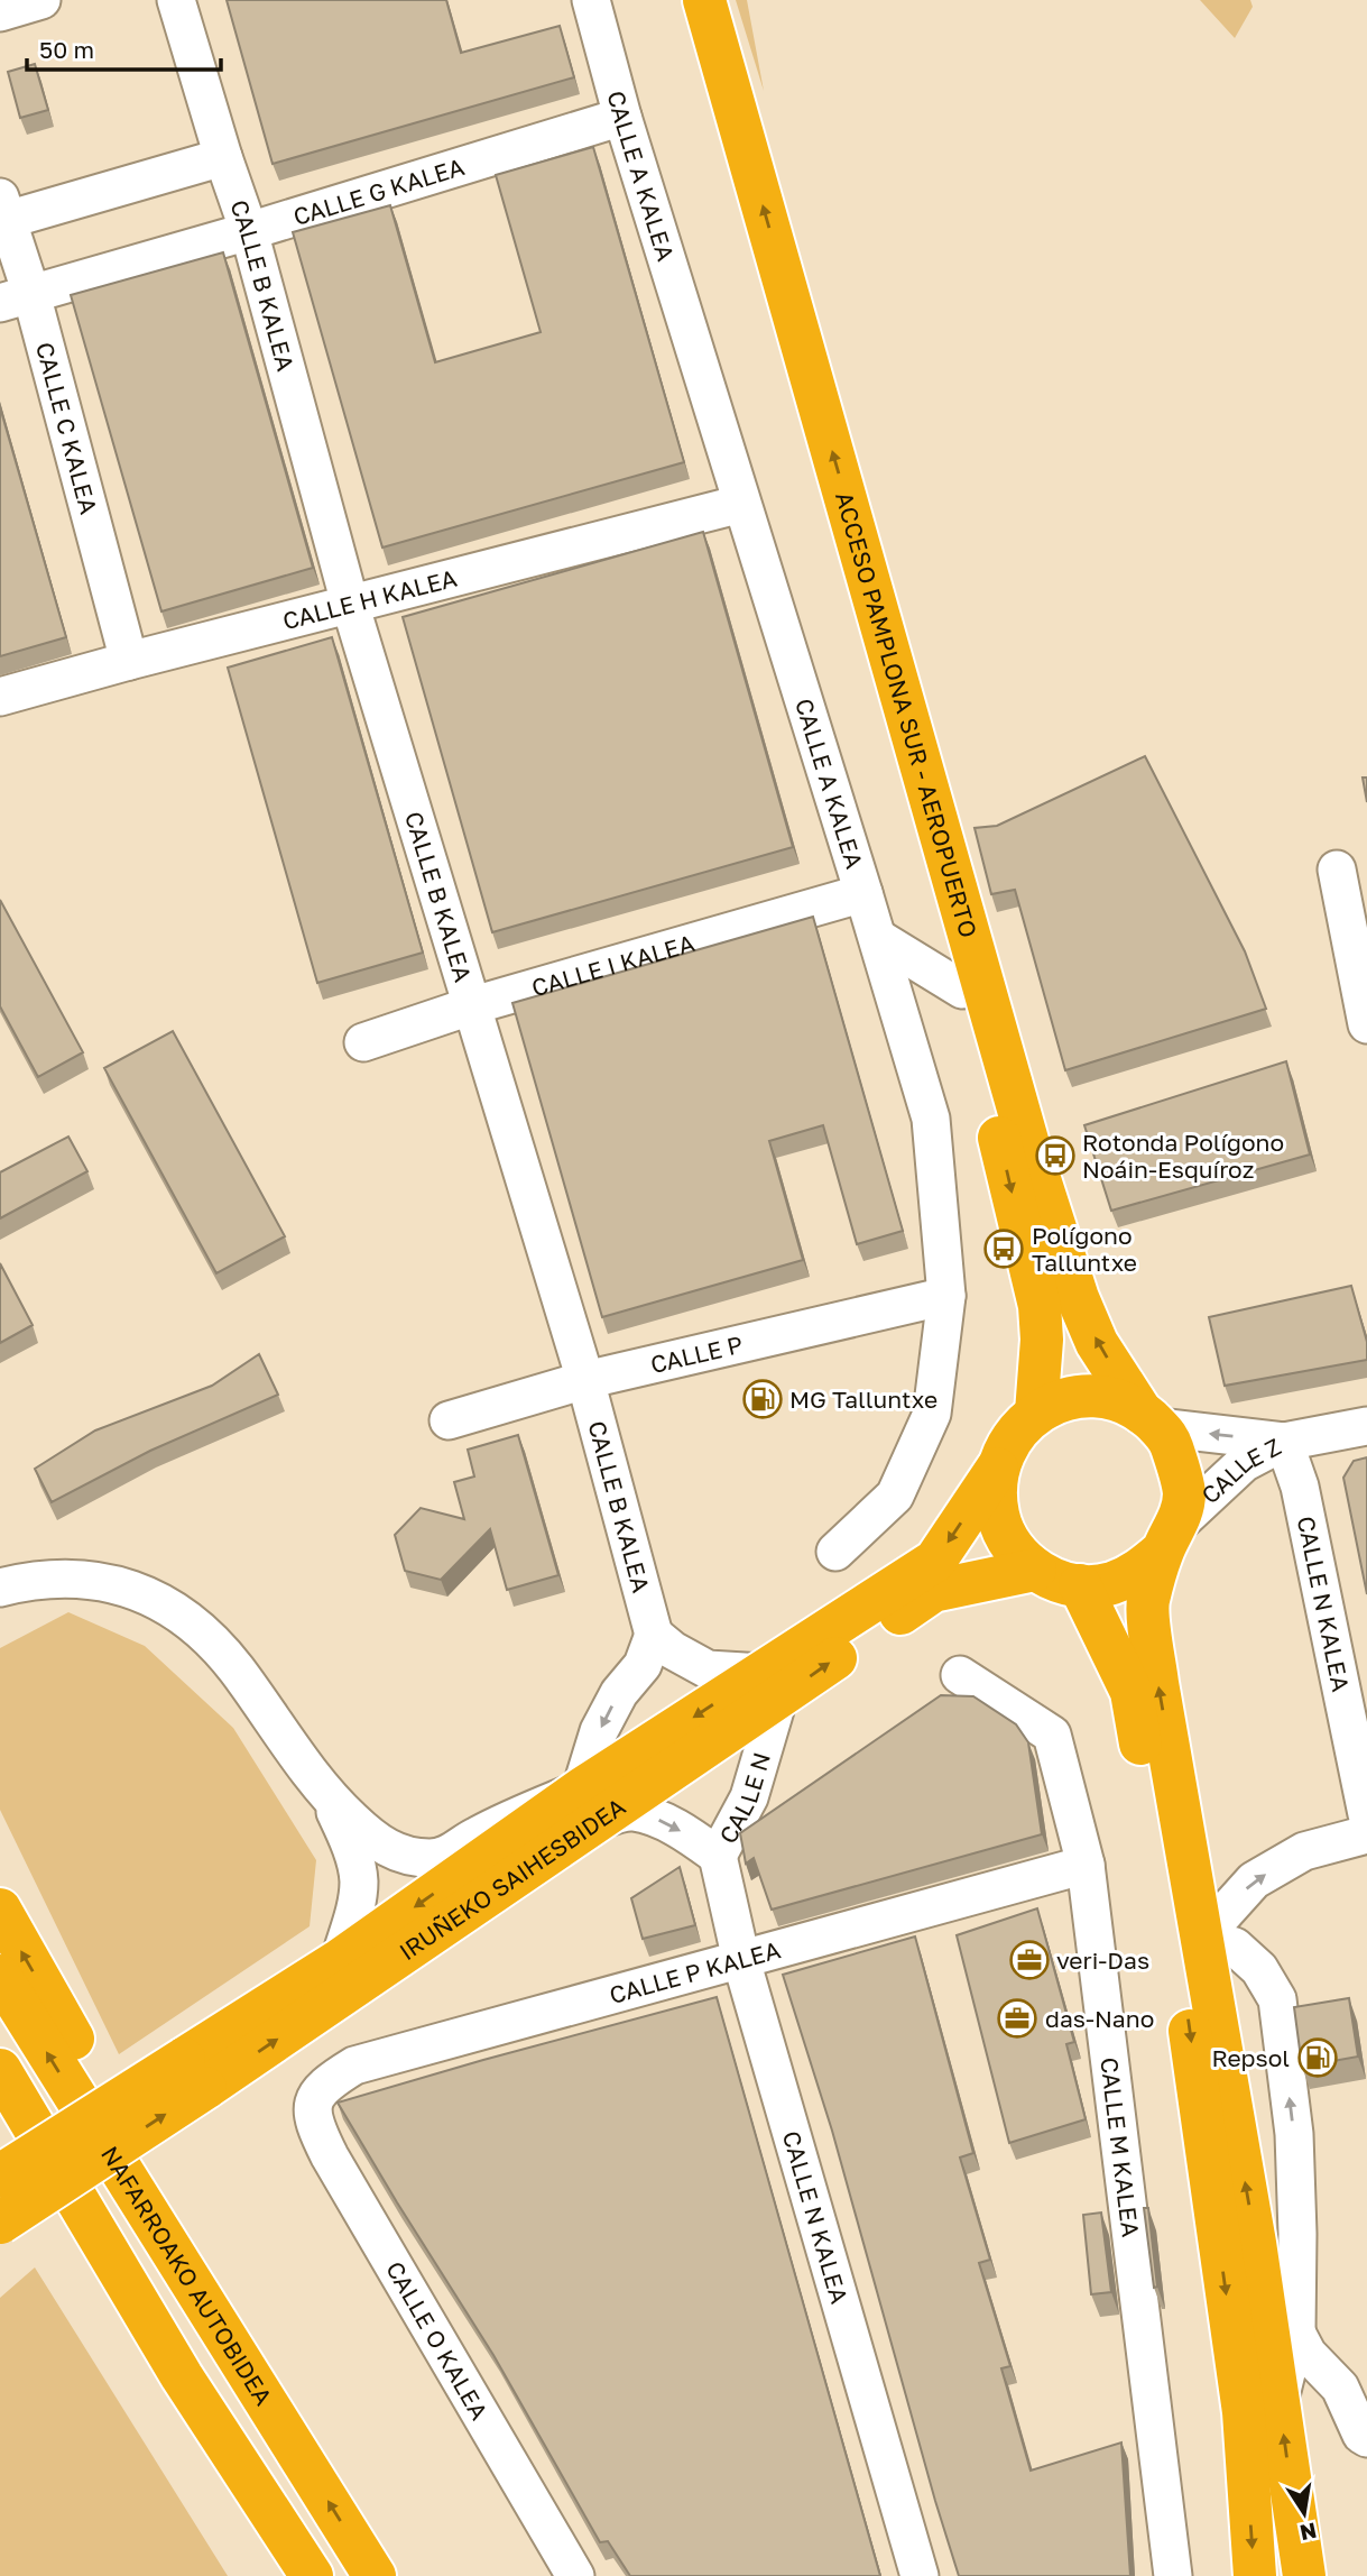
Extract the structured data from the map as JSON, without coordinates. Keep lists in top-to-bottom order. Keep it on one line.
{"streets":{"highway":["ACCESO PAMPLONA SUR - AEROPUERTO","IRUÑEKO SAIHESBIDEA","NAFARROAKO AUTOBIDEA"],"street":["CALLE A KALEA","CALLE G KALEA","CALLE B KALEA","CALLE C KALEA","CALLE H KALEA","CALLE I KALEA","CALLE P","CALLE Z","CALLE N KALEA","CALLE N","CALLE P KALEA","CALLE M KALEA","CALLE O KALEA"]},"crossings":[["CALLE A KALEA","CALLE G KALEA"],["CALLE A KALEA","CALLE H KALEA"],["CALLE A KALEA","CALLE I KALEA"],["CALLE A KALEA","CALLE P"],["CALLE G KALEA","CALLE B KALEA"],["CALLE G KALEA","CALLE C KALEA"],["CALLE B KALEA","CALLE H KALEA"],["CALLE B KALEA","CALLE I KALEA"],["CALLE B KALEA","CALLE P"],["CALLE C KALEA","CALLE H KALEA"],["ACCESO PAMPLONA SUR - AEROPUERTO","CALLE Z"],["ACCESO PAMPLONA SUR - AEROPUERTO","IRUÑEKO SAIHESBIDEA"],["CALLE Z","CALLE N KALEA"],["CALLE Z","IRUÑEKO SAIHESBIDEA"],["CALLE N KALEA","CALLE N"],["CALLE N KALEA","CALLE P KALEA"],["CALLE N","IRUÑEKO SAIHESBIDEA"],["CALLE P KALEA","CALLE M KALEA"],["CALLE P KALEA","CALLE O KALEA"]],"one_way":["CALLE Z"],"places":{"bus stop":["Rotonda Polígono Noáin-Esquíroz","Polígono Talluntxe"],"fuel station":["MG Talluntxe","Repsol"],"office":["veri-Das","das-Nano"]},"scale_bar":"50 m","north":"bottom"}
